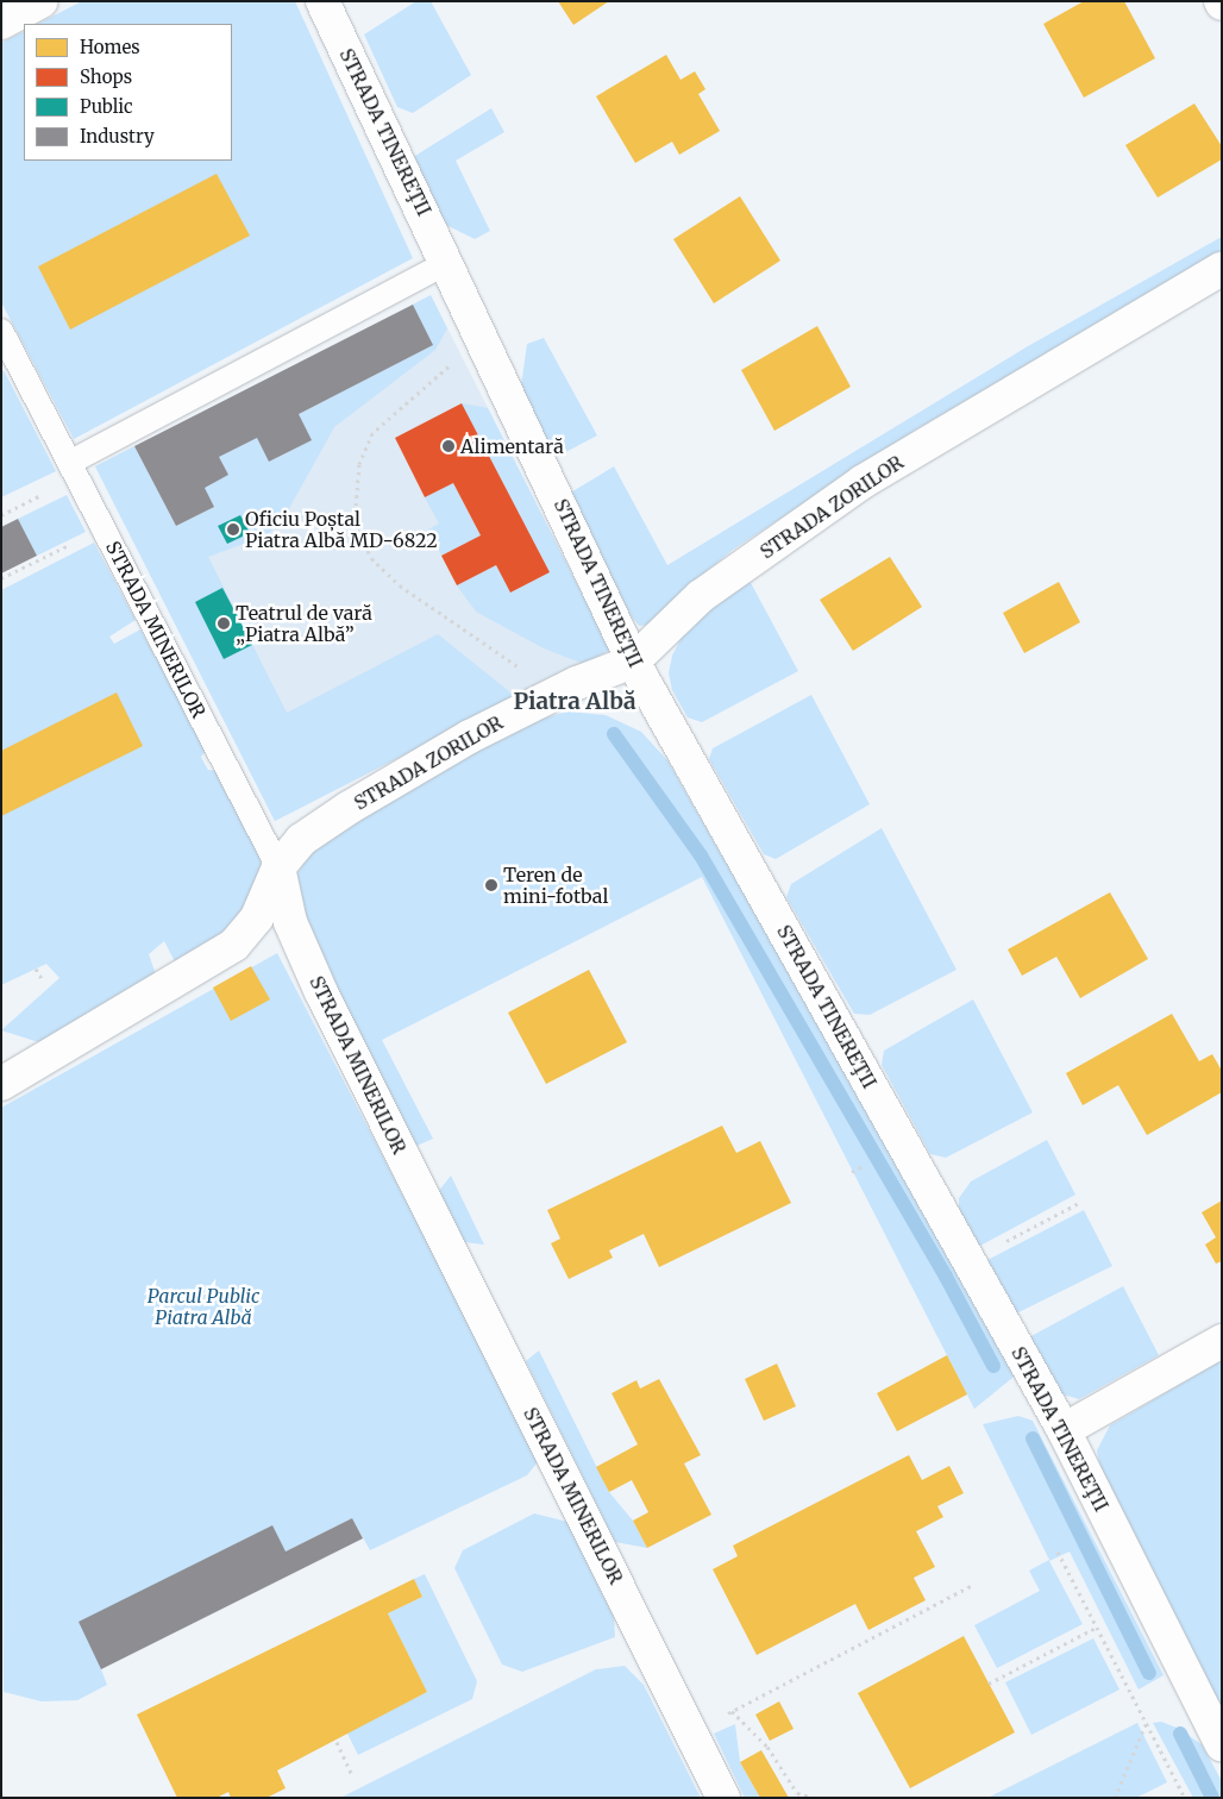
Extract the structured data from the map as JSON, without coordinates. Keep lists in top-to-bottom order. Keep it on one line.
{"streets":{"street":["STRADA TINEREŢII","STRADA ZORILOR","STRADA MINERILOR"]},"crossings":[["STRADA TINEREŢII","STRADA ZORILOR"],["STRADA ZORILOR","STRADA MINERILOR"]],"districts":["Piatra Albă"],"parks":["Parcul Public Piatra Albă"],"places":["Alimentară","Oficiu Poștal Piatra Albă MD-6822","Teatrul de vară „Piatra Albă”","Teren de mini-fotbal"],"legend":["Homes","Shops","Public","Industry"]}
